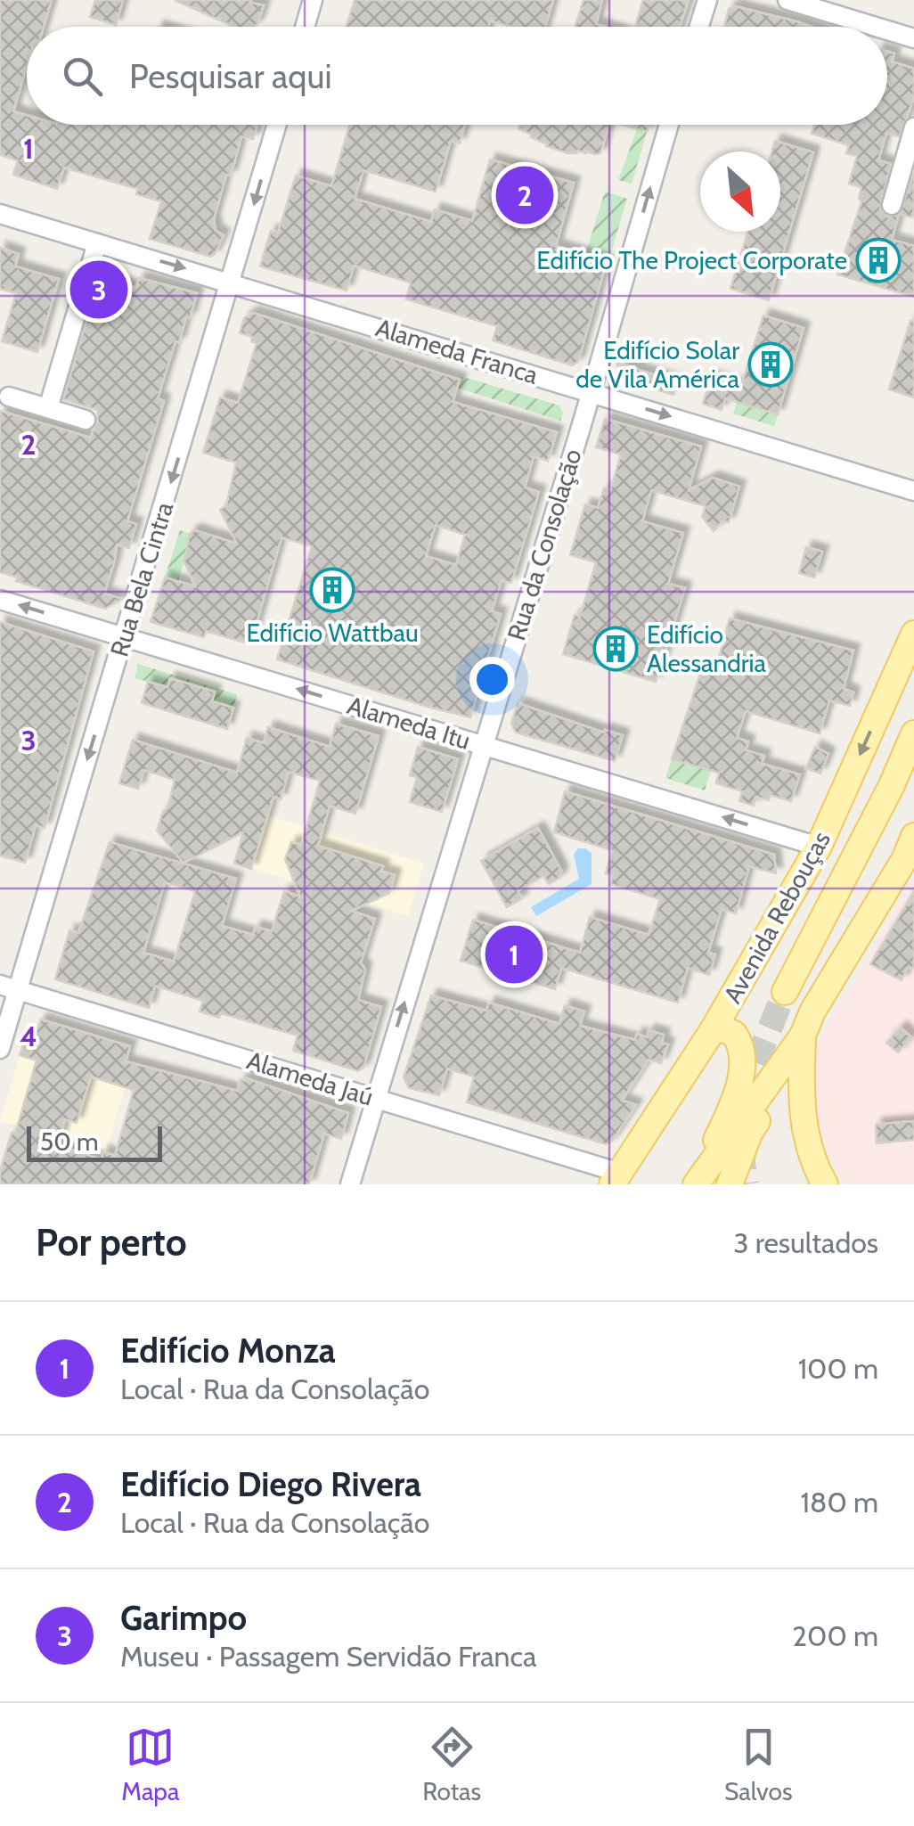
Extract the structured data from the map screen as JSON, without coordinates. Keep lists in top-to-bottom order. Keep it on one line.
{"streets":{"main road":["Avenida Rebouças"],"street":["Alameda Franca","Rua da Consolação","Rua Bela Cintra","Alameda Itu","Alameda Jaú"]},"crossings":[["Alameda Franca","Rua da Consolação"],["Alameda Franca","Rua Bela Cintra"],["Rua da Consolação","Alameda Itu"],["Rua da Consolação","Alameda Jaú"],["Rua Bela Cintra","Alameda Itu"],["Rua Bela Cintra","Alameda Jaú"],["Alameda Itu","Avenida Rebouças"],["Avenida Rebouças","Alameda Jaú"]],"one_way":["Alameda Franca","Rua da Consolação","Rua Bela Cintra","Alameda Itu"],"places":{"building":["Edifício The Project Corporate","Edifício Solar de Vila América","Edifício Wattbau","Edifício Alessandria"]},"scale_bar":"50 m","north":"bottom right","page":{"search":"Pesquisar aqui","pins":["2","3","1"],"scale":"50 m","heading":["Por perto","3 resultados"],"list":[{"mark":"1","name":"Edifício Monza","note":"Local · Rua da Consolação","value":"100 m"},{"mark":"2","name":"Edifício Diego Rivera","note":"Local · Rua da Consolação","value":"180 m"},{"mark":"3","name":"Garimpo","note":"Museu · Passagem Servidão Franca","value":"200 m"}],"nav":["Mapa","Rotas","Salvos"]},"grid":{"rows":["1","2","3","4"]}}
